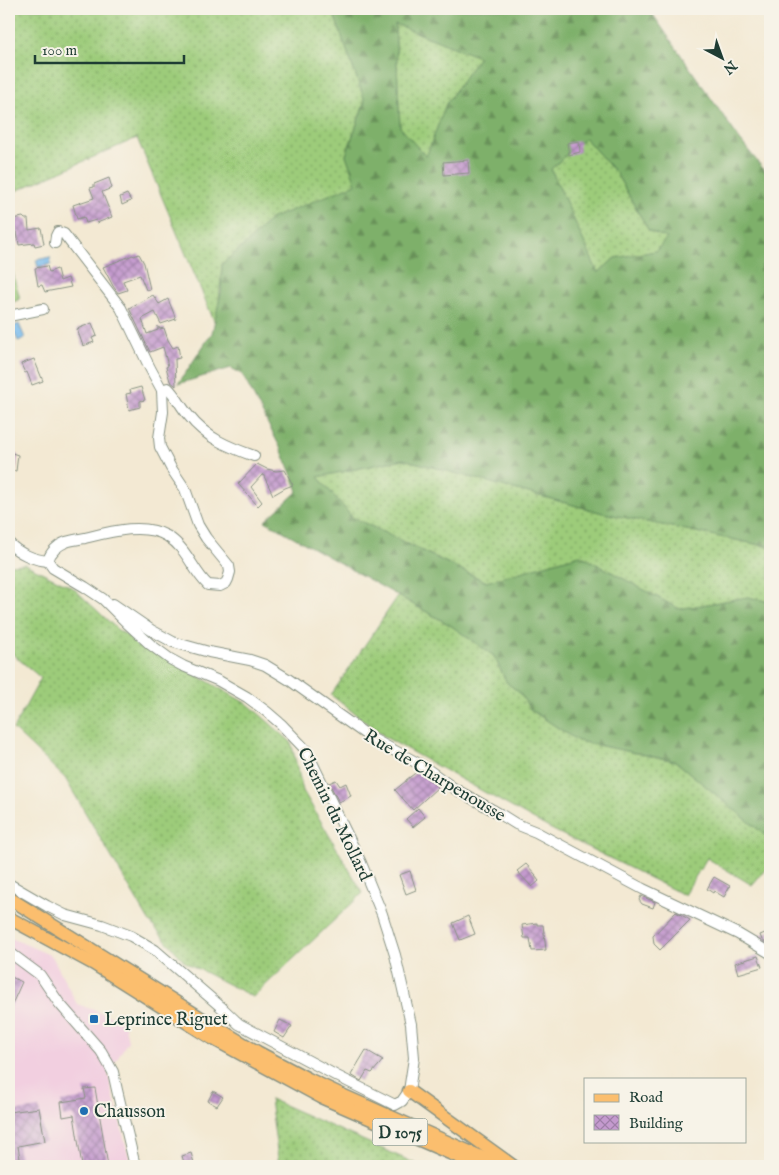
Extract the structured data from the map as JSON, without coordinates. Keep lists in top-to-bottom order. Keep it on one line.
{"streets":{"main road":["D 1075"],"street":["Rue de Charpenousse","Chemin du Mollard"]},"crossings":[["Rue de Charpenousse","Chemin du Mollard"]],"places":{"transit":["Leprince Riguet"],"other":["Chausson"]},"legend":["Road","Building"],"scale_bar":"100 m","north":"bottom right"}
